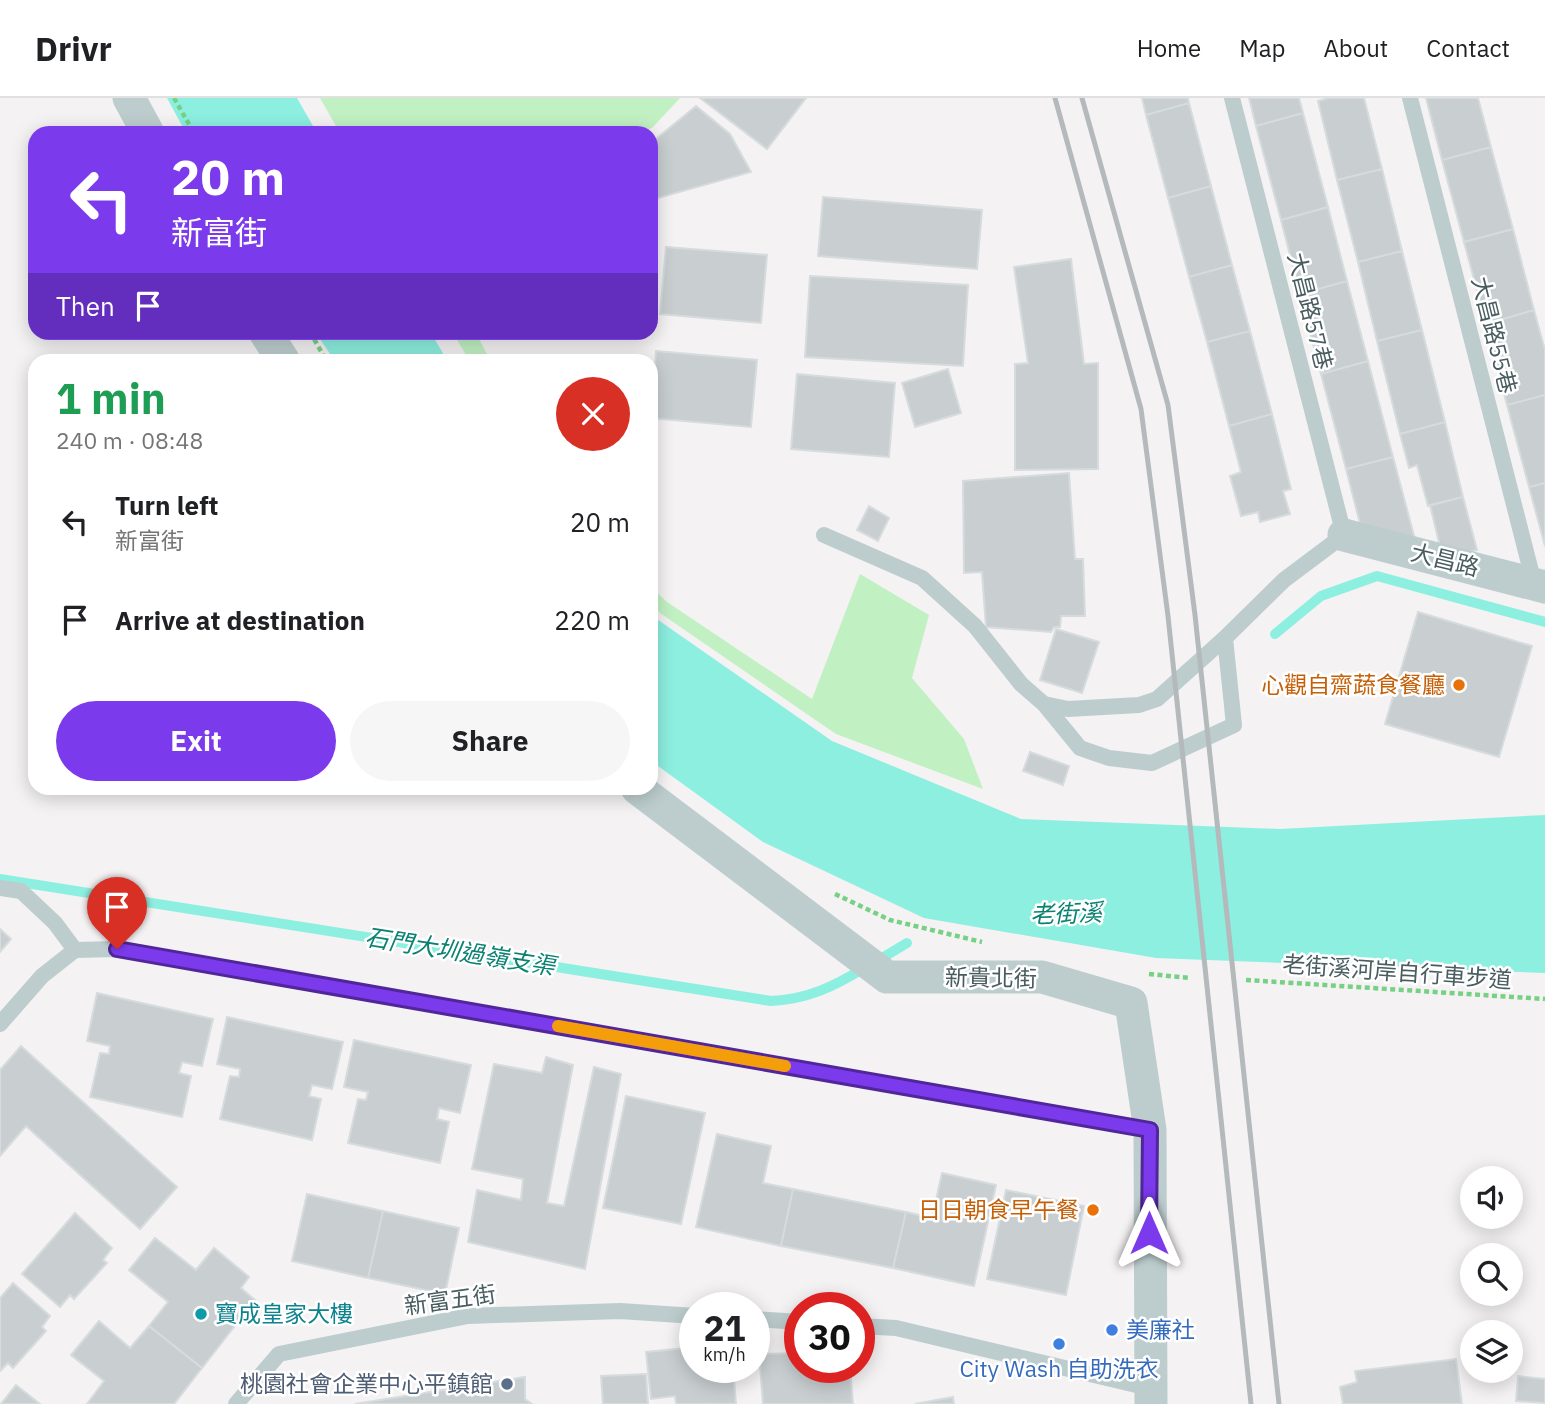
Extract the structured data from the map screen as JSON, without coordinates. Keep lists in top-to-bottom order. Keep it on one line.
{"streets":{"street":["大昌路","新貴北街"],"lane":["大昌路57巷","大昌路55巷","新富五街"],"path":["老街溪河岸自行車步道"]},"crossings":[["大昌路57巷","大昌路"],["大昌路55巷","大昌路"]],"water":["老街溪","石門大圳過嶺支渠"],"places":["心觀自齋蔬食餐廳","日日朝食早午餐","寶成皇家大樓","美廉社","City Wash 自助洗衣","桃園社會企業中心平鎮館"],"page":{"header":"Drivr","nav":["Home","Map","About","Contact"],"turn":["20 m","新富街"],"then":"Then","heading":["1 min","240 m · 08:48"],"list":[{"name":"Turn left","note":"新富街","value":"20 m"},{"name":"Arrive at destination","value":"220 m"}],"buttons":["Exit","Share"],"speed":"21 km/h","limit":"30"}}
